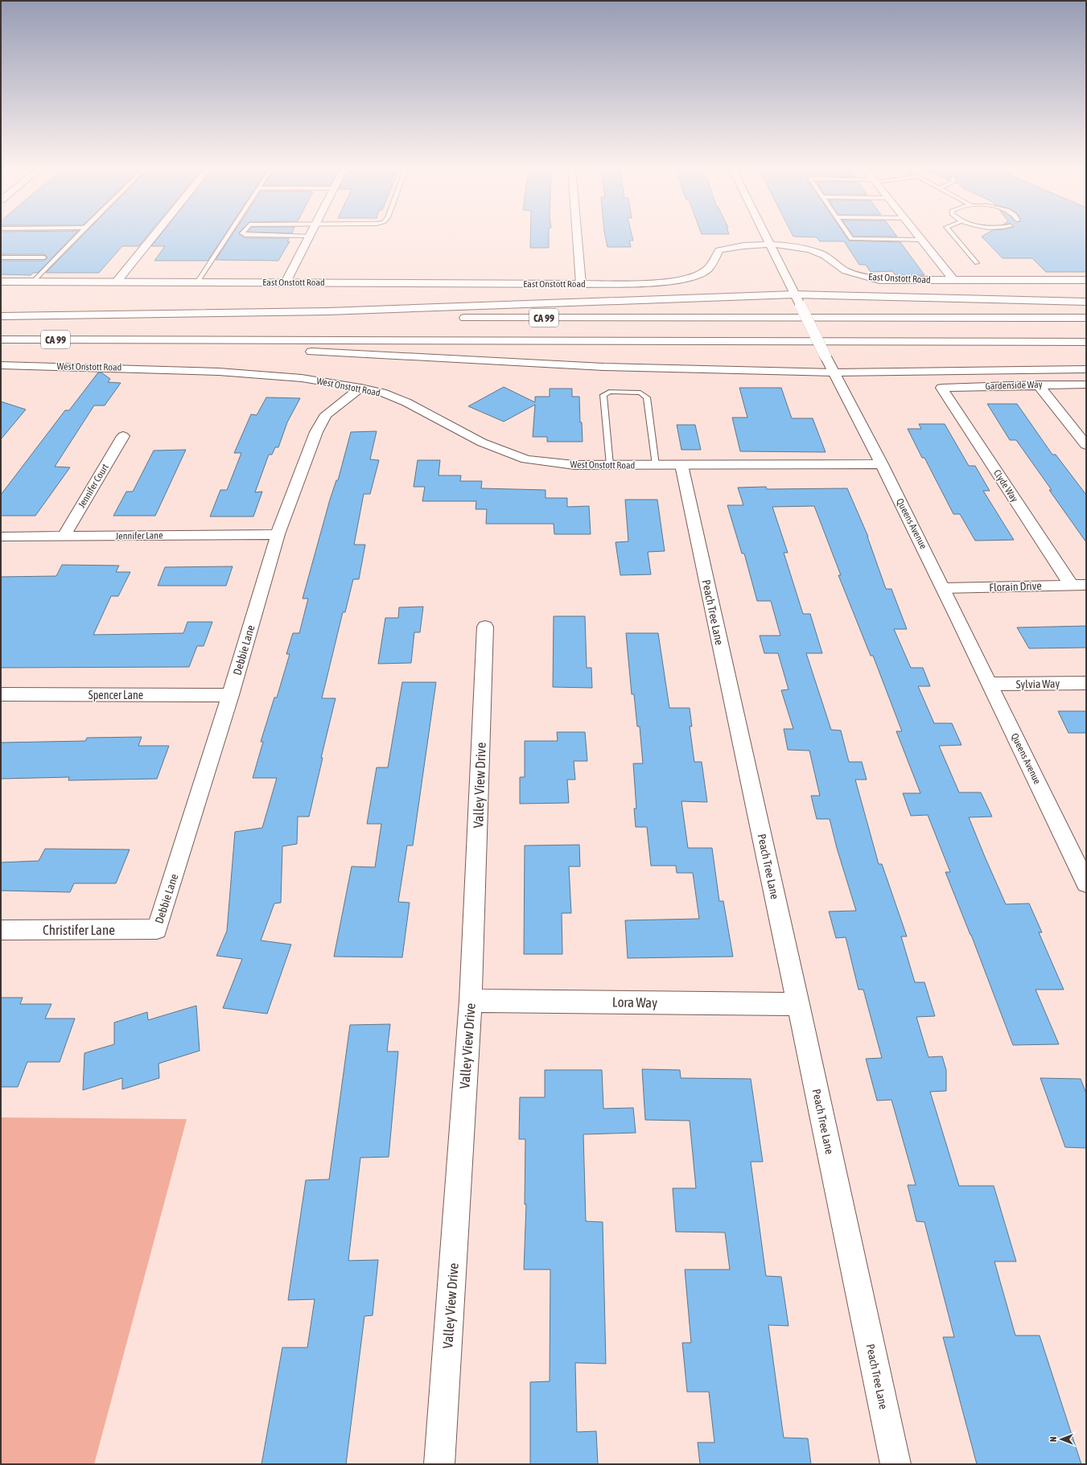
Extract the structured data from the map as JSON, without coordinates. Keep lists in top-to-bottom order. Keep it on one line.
{"streets":{"main road":["East Onstott Road","CA 99","West Onstott Road","Gardenside Way","Jennifer Court","Clyde Way","Queens Avenue","Jennifer Lane","Florain Drive","Peach Tree Lane","Debbie Lane","Sylvia Way","Spencer Lane","Valley View Drive","Christifer Lane","Lora Way"]},"crossings":[["East Onstott Road","Queens Avenue"],["West Onstott Road","Peach Tree Lane"],["West Onstott Road","Debbie Lane"],["Gardenside Way","Clyde Way"],["Jennifer Court","Jennifer Lane"],["Clyde Way","Florain Drive"],["Queens Avenue","Florain Drive"],["Queens Avenue","Sylvia Way"],["Jennifer Lane","Debbie Lane"],["Peach Tree Lane","Lora Way"],["Debbie Lane","Spencer Lane"],["Debbie Lane","Christifer Lane"],["Valley View Drive","Lora Way"]],"north":"left"}
